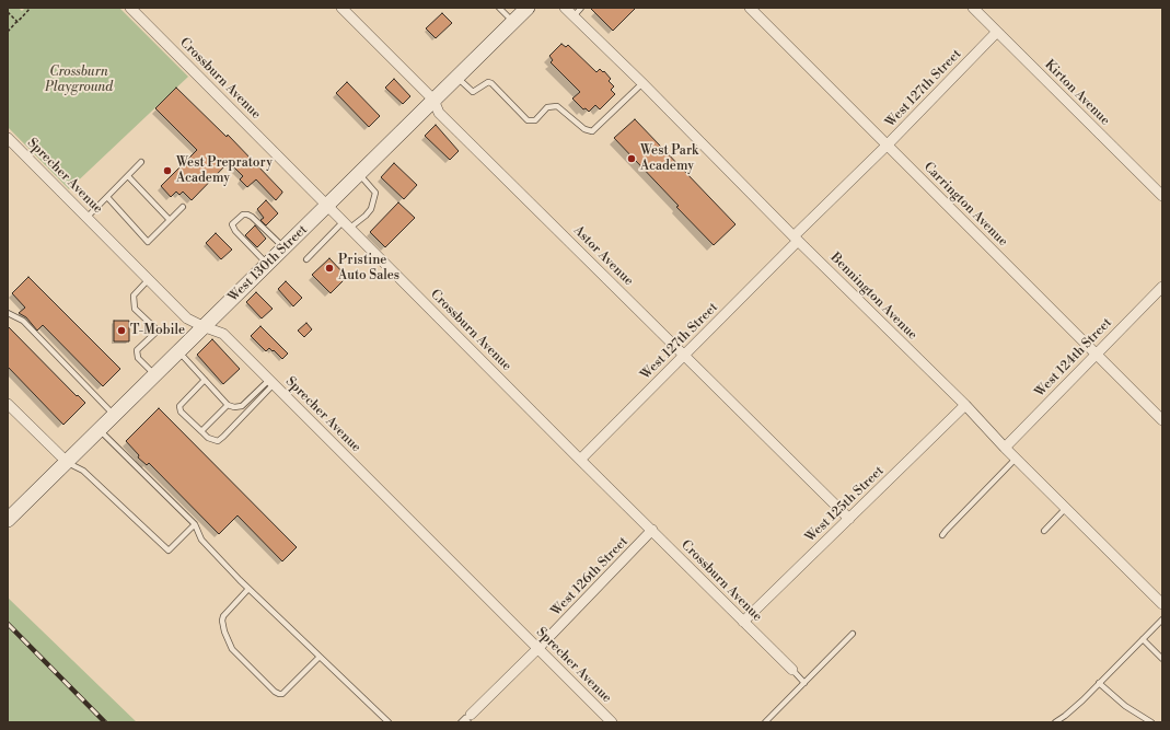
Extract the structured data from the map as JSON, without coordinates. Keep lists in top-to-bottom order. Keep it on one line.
{"streets":{"main road":["West 130th Street"],"street":["Crossburn Avenue","West 127th Street","Kirton Avenue","Sprecher Avenue","Carrington Avenue","Astor Avenue","Bennington Avenue","West 124th Street","West 125th Street","West 126th Street"]},"crossings":[["Crossburn Avenue","West 127th Street"],["Crossburn Avenue","West 130th Street"],["Crossburn Avenue","West 125th Street"],["Crossburn Avenue","West 126th Street"],["West 127th Street","Kirton Avenue"],["West 127th Street","Carrington Avenue"],["West 127th Street","Astor Avenue"],["West 127th Street","Bennington Avenue"],["Sprecher Avenue","West 130th Street"],["Sprecher Avenue","West 126th Street"],["Carrington Avenue","West 124th Street"],["Astor Avenue","West 130th Street"],["Astor Avenue","West 125th Street"],["Bennington Avenue","West 124th Street"],["Bennington Avenue","West 125th Street"]],"parks":["Crossburn Playground"],"places":["West Park Academy","West Prepratory Academy","Pristine Auto Sales","T-Mobile"]}
